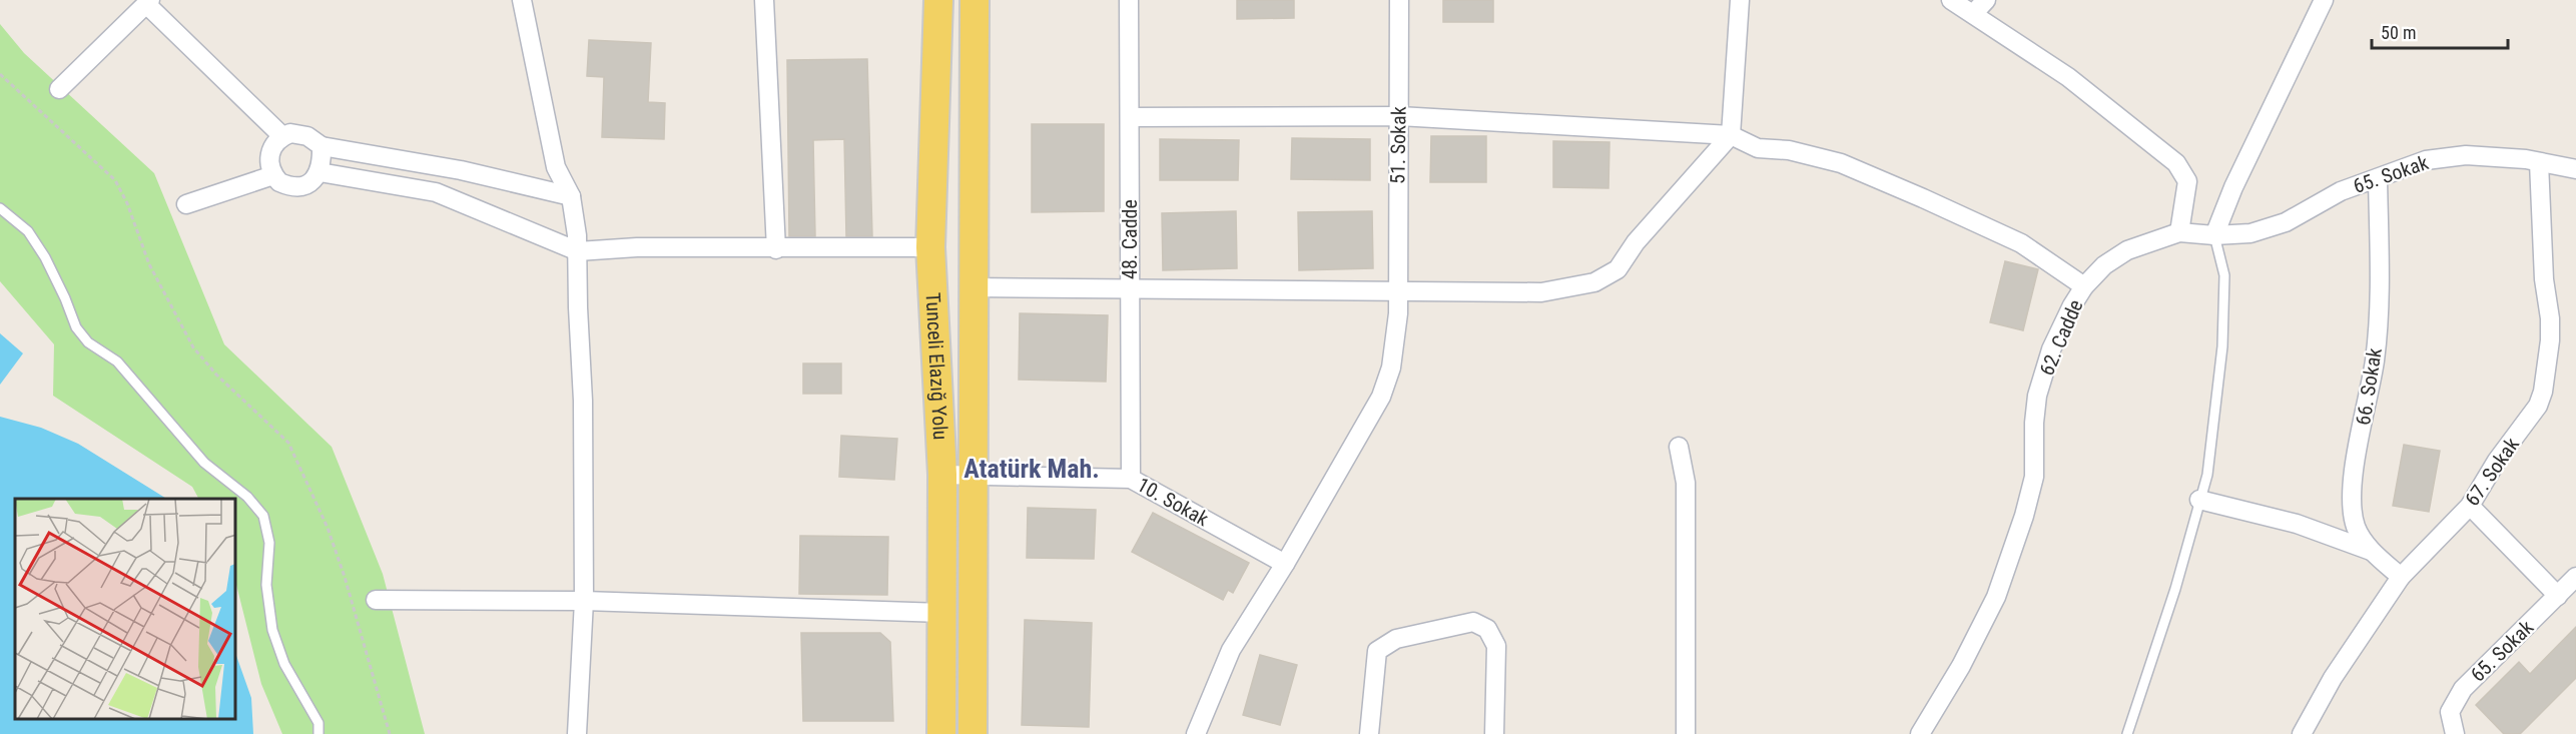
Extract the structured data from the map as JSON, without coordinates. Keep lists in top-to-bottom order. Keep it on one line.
{"streets":{"main road":["Tunceli Elazığ Yolu"],"street":["51. Sokak","65. Sokak","48. Cadde","62. Cadde","66. Sokak","67. Sokak","10. Sokak"]},"crossings":[["51. Sokak","10. Sokak"],["65. Sokak","62. Cadde"],["65. Sokak","66. Sokak"],["65. Sokak","67. Sokak"],["48. Cadde","10. Sokak"],["Tunceli Elazığ Yolu","10. Sokak"],["66. Sokak","67. Sokak"]],"districts":["Atatürk Mah."],"scale_bar":"50 m"}
